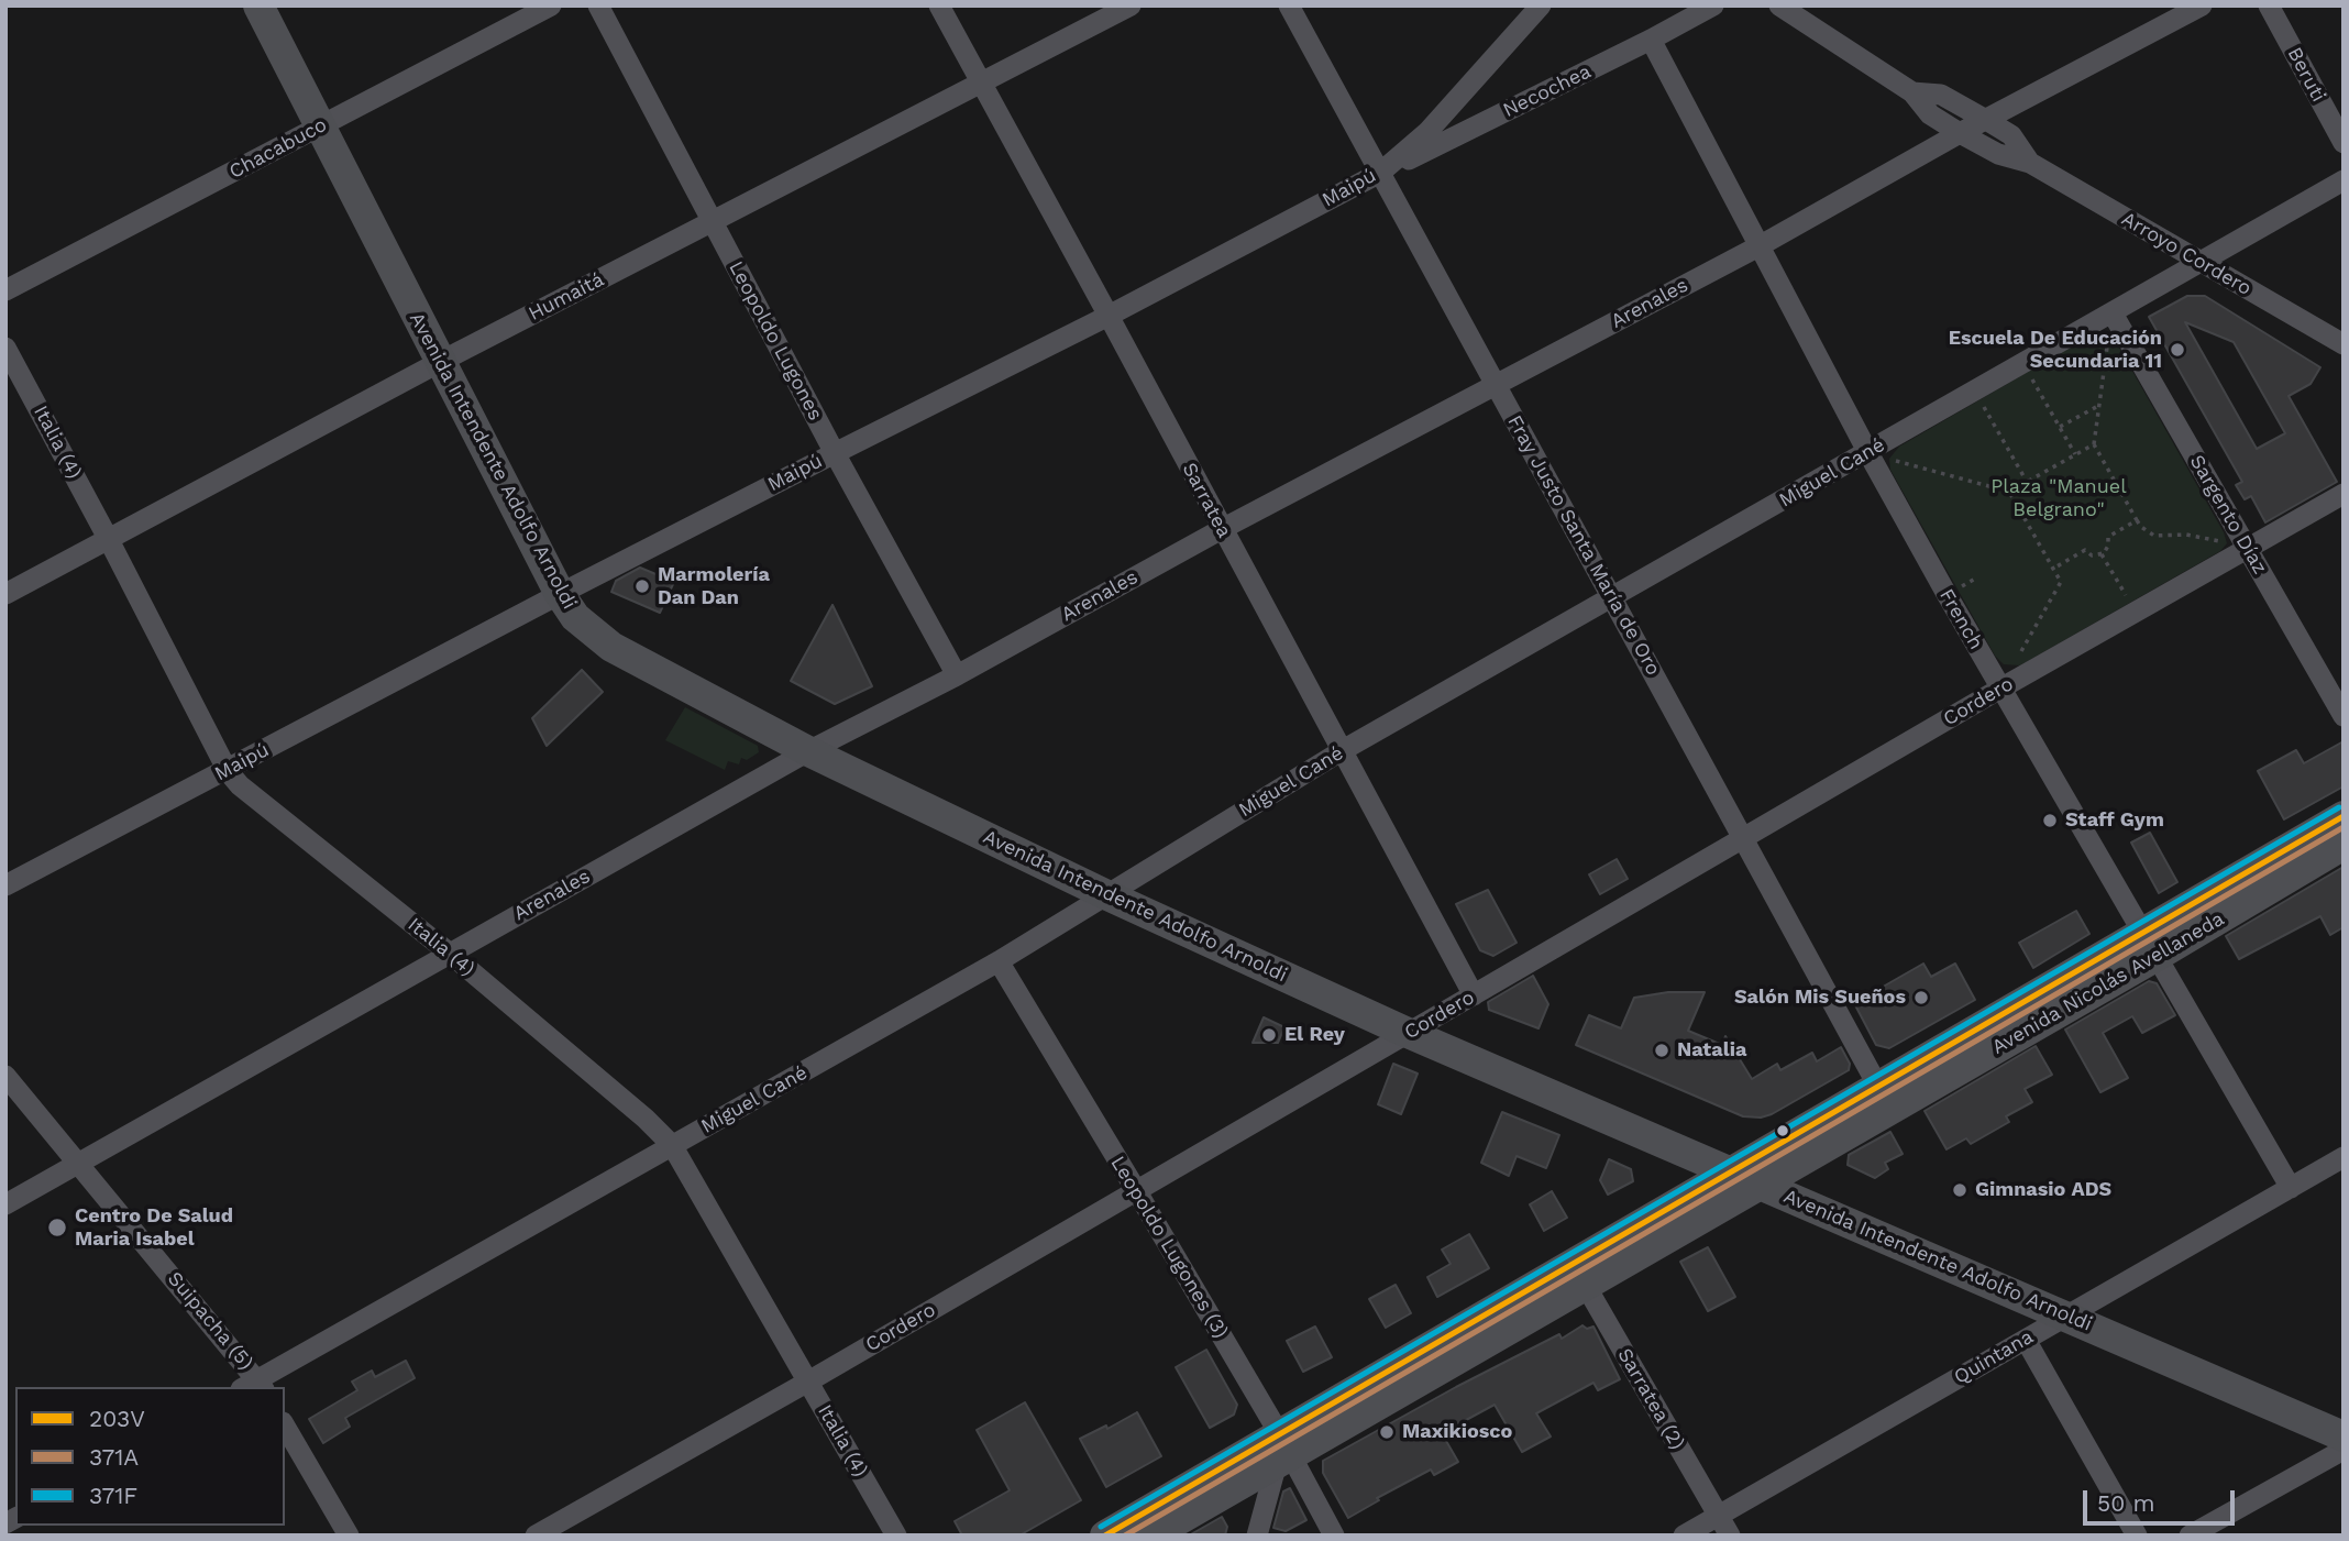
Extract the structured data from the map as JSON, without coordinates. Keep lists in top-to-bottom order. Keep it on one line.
{"streets":{"main road":["Avenida Intendente Adolfo Arnoldi","Avenida Nicolás Avellaneda"],"street":["Beruti","Necochea","Chacabuco","Maipú","Arroyo Cordero","Humaitá","Arenales","Leopoldo Lugones","Italia (4)","Miguel Cané","Sarratea","Sargento Díaz","Fray Justo Santa María de Oro","French","Cordero","Leopoldo Lugones (3)","Suipacha (5)","Quintana","Sarratea (2)"]},"crossings":[["Necochea","Maipú"],["Necochea","Fray Justo Santa María de Oro"],["Necochea","French"],["Chacabuco","Avenida Intendente Adolfo Arnoldi"],["Maipú","Leopoldo Lugones"],["Maipú","Italia (4)"],["Maipú","Avenida Intendente Adolfo Arnoldi"],["Maipú","Sarratea"],["Maipú","Fray Justo Santa María de Oro"],["Arroyo Cordero","Arenales"],["Arroyo Cordero","Miguel Cané"],["Humaitá","Leopoldo Lugones"],["Humaitá","Italia (4)"],["Humaitá","Avenida Intendente Adolfo Arnoldi"],["Humaitá","Sarratea"],["Arenales","Leopoldo Lugones"],["Arenales","Italia (4)"],["Arenales","Avenida Intendente Adolfo Arnoldi"],["Arenales","Sarratea"],["Arenales","Fray Justo Santa María de Oro"],["Arenales","French"],["Arenales","Suipacha (5)"],["Italia (4)","Miguel Cané"],["Italia (4)","Cordero"],["Avenida Intendente Adolfo Arnoldi","Miguel Cané"],["Avenida Intendente Adolfo Arnoldi","Cordero"],["Avenida Intendente Adolfo Arnoldi","Avenida Nicolás Avellaneda"],["Avenida Intendente Adolfo Arnoldi","Quintana"],["Miguel Cané","Sarratea"],["Miguel Cané","Sargento Díaz"],["Miguel Cané","Fray Justo Santa María de Oro"],["Miguel Cané","French"],["Miguel Cané","Leopoldo Lugones (3)"],["Miguel Cané","Suipacha (5)"],["Sarratea","Cordero"],["Sargento Díaz","Cordero"],["Fray Justo Santa María de Oro","Cordero"],["Fray Justo Santa María de Oro","Avenida Nicolás Avellaneda"],["French","Cordero"],["French","Avenida Nicolás Avellaneda"],["French","Quintana"],["Cordero","Leopoldo Lugones (3)"],["Avenida Nicolás Avellaneda","Leopoldo Lugones (3)"],["Avenida Nicolás Avellaneda","Sarratea (2)"],["Quintana","Sarratea (2)"]],"parks":["Plaza \"Manuel Belgrano\""],"places":["Escuela De Educación Secundaria 11","Marmolería Dan Dan","Staff Gym","Salón Mis Sueños","El Rey","Natalia","Gimnasio ADS","Centro De Salud Maria Isabel","Maxikiosco"],"lines":["transit line 371F","transit line 203V","transit line 371A"],"legend":["203V","371A","371F"],"scale_bar":"50 m"}
